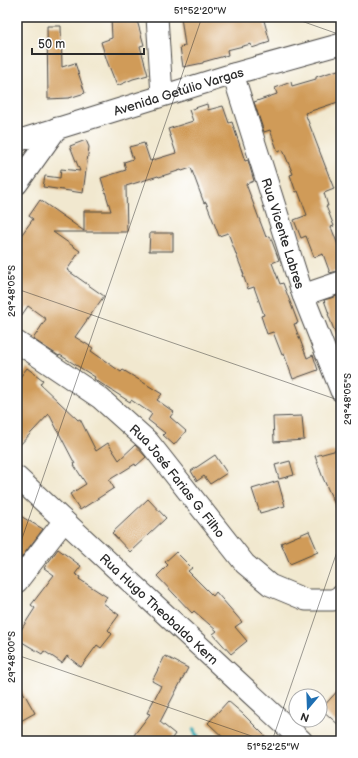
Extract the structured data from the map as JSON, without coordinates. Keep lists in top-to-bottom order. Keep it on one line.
{"streets":{"street":["Avenida Getúlio Vargas","Rua Vicente Labres","Rua José Farias G. Filho","Rua Hugo Theobaldo Kern"]},"crossings":[["Avenida Getúlio Vargas","Rua Vicente Labres"]],"scale_bar":"50 m","north":"bottom","coordinates":["51°52'20\"W","29°48'05\"S","29°48'00\"S","51°52'25\"W"]}
